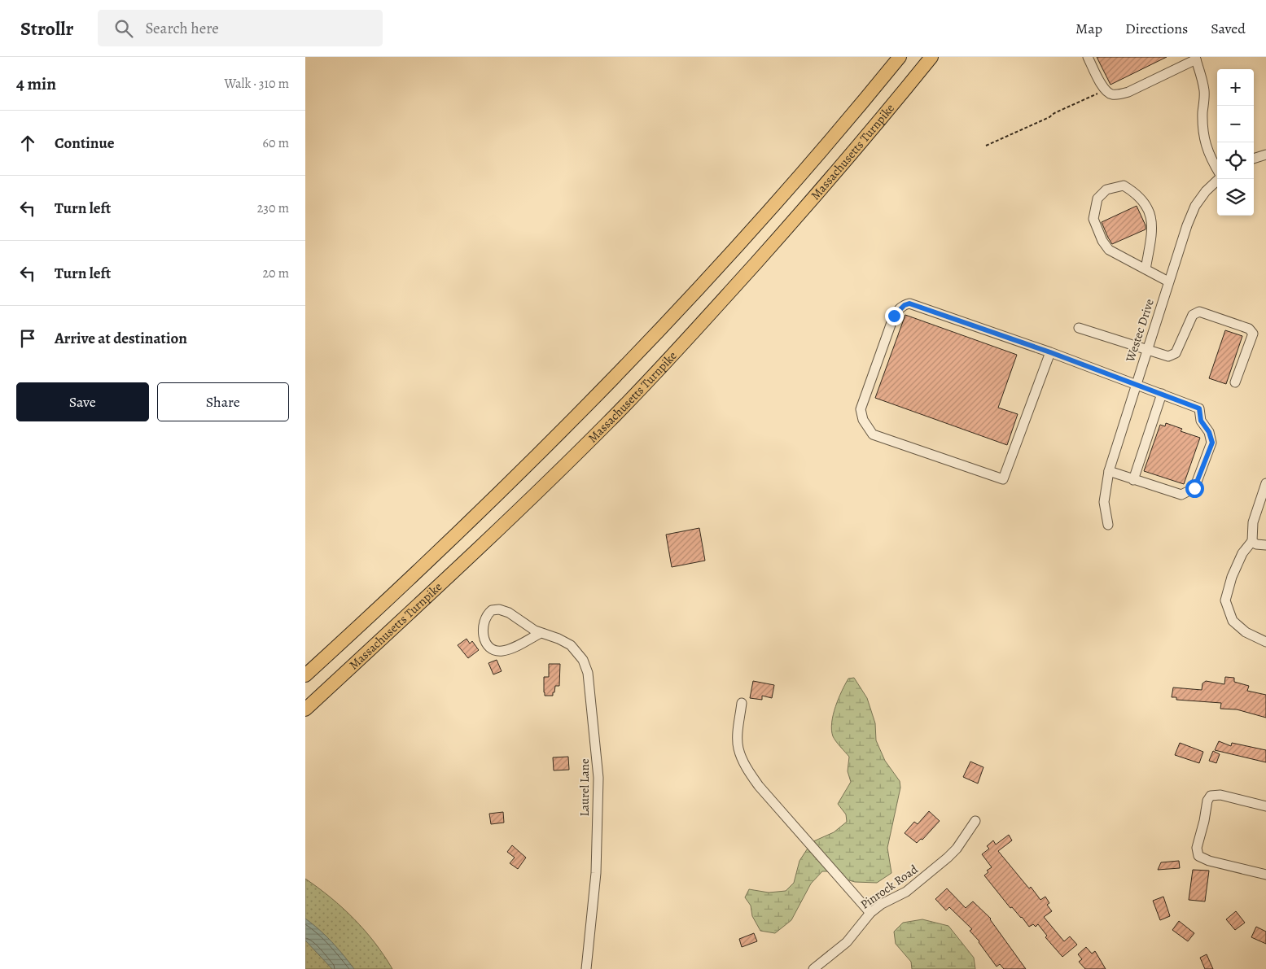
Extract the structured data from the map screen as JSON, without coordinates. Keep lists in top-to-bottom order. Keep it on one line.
{"streets":{"highway":["Massachusetts Turnpike"],"street":["Westec Drive","Laurel Lane","Pinrock Road"]},"page":{"header":"Strollr","search":"Search here","nav":["Map","Directions","Saved"],"heading":["4 min","Walk · 310 m"],"map_buttons":["+","−"],"list":[["Continue","60 m"],["Turn left","230 m"],["Turn left","20 m"],"Arrive at destination"],"buttons":["Save","Share"]}}
